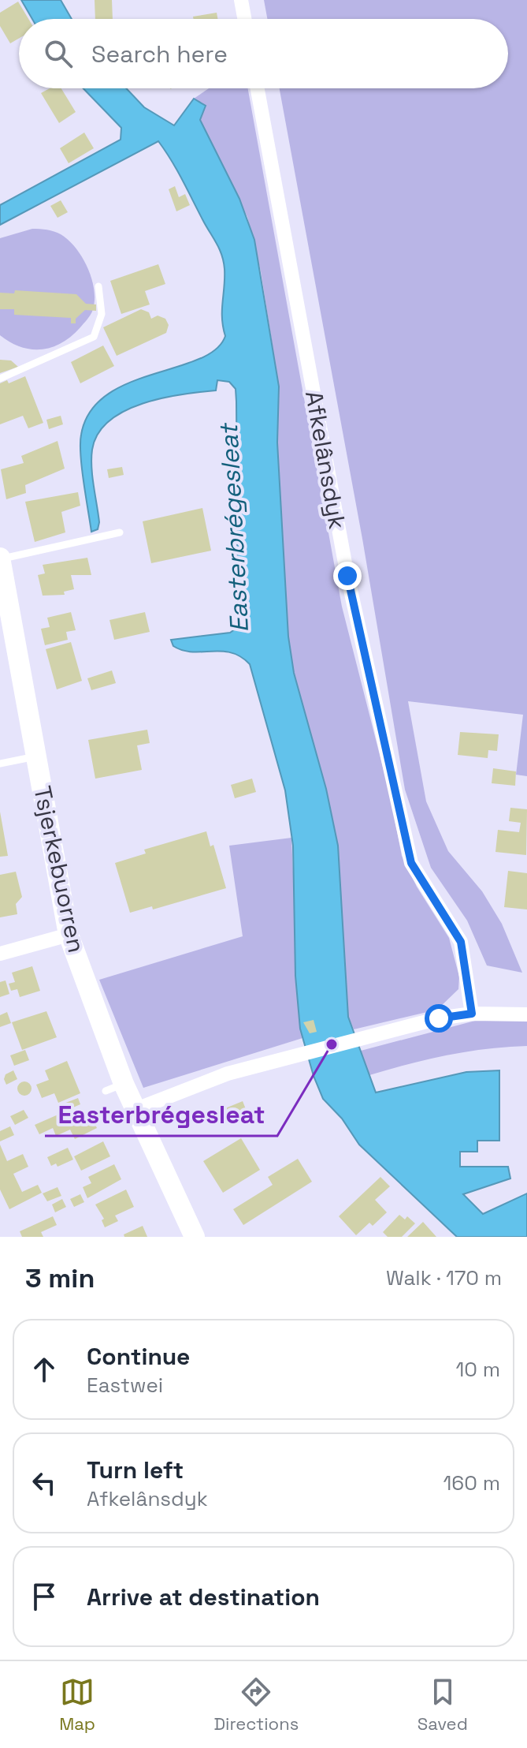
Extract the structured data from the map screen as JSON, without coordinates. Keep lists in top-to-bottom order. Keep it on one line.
{"streets":{"street":["Afkelânsdyk","Tsjerkebuorren"]},"water":["Easterbrégesleat"],"places":["Easterbrégesleat"],"page":{"search":"Search here","heading":["3 min","Walk · 170 m"],"list":[["Continue","Eastwei","10 m"],["Turn left","Afkelânsdyk","160 m"],"Arrive at destination"],"nav":["Map","Directions","Saved"]}}
